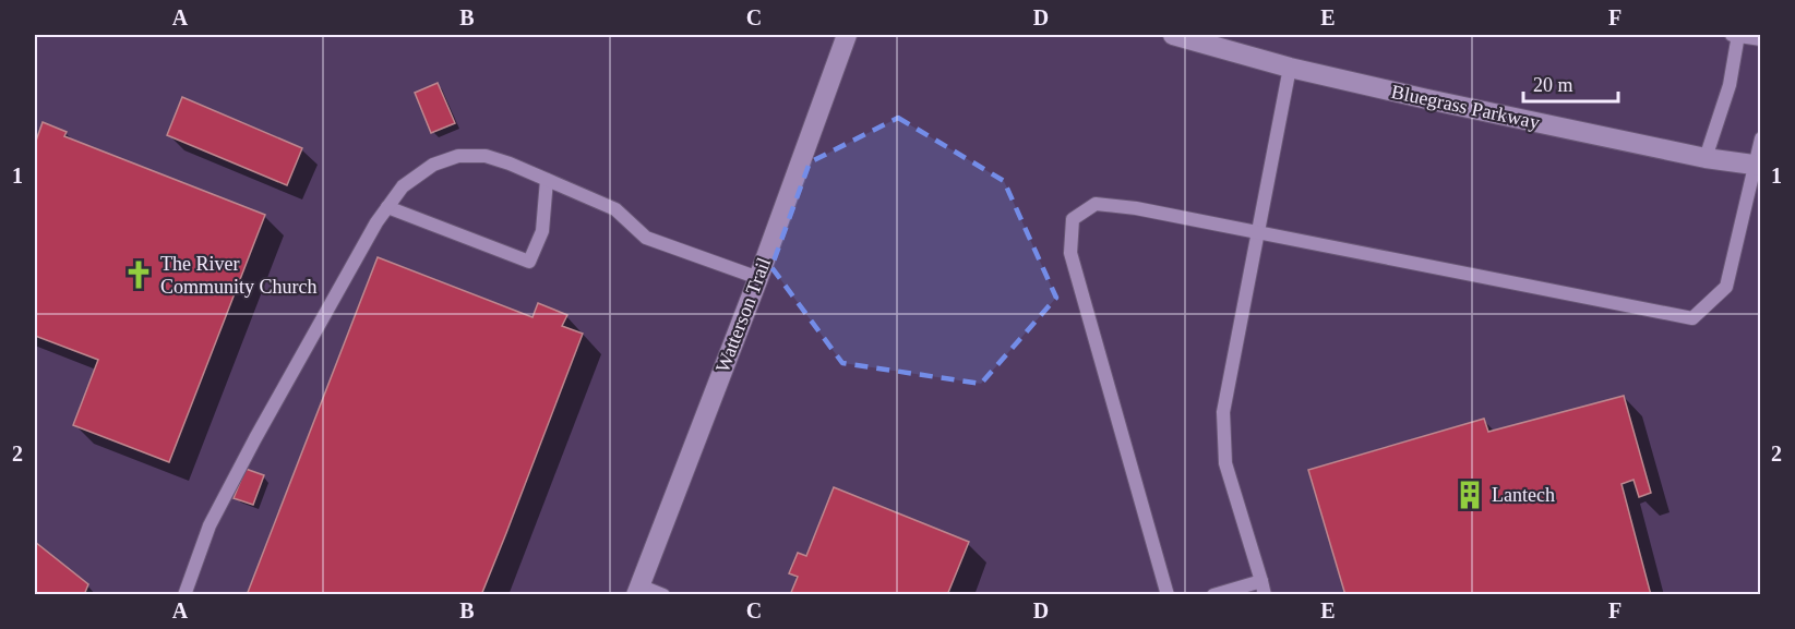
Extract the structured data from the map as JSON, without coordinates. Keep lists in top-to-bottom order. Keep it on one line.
{"streets":{"street":["Bluegrass Parkway","Watterson Trail"]},"places":{"church":["The River Community Church"],"building":["Lantech"]},"scale_bar":"20 m","grid":{"columns":["A","B","C","D","E","F"],"rows":["1","2"]}}
